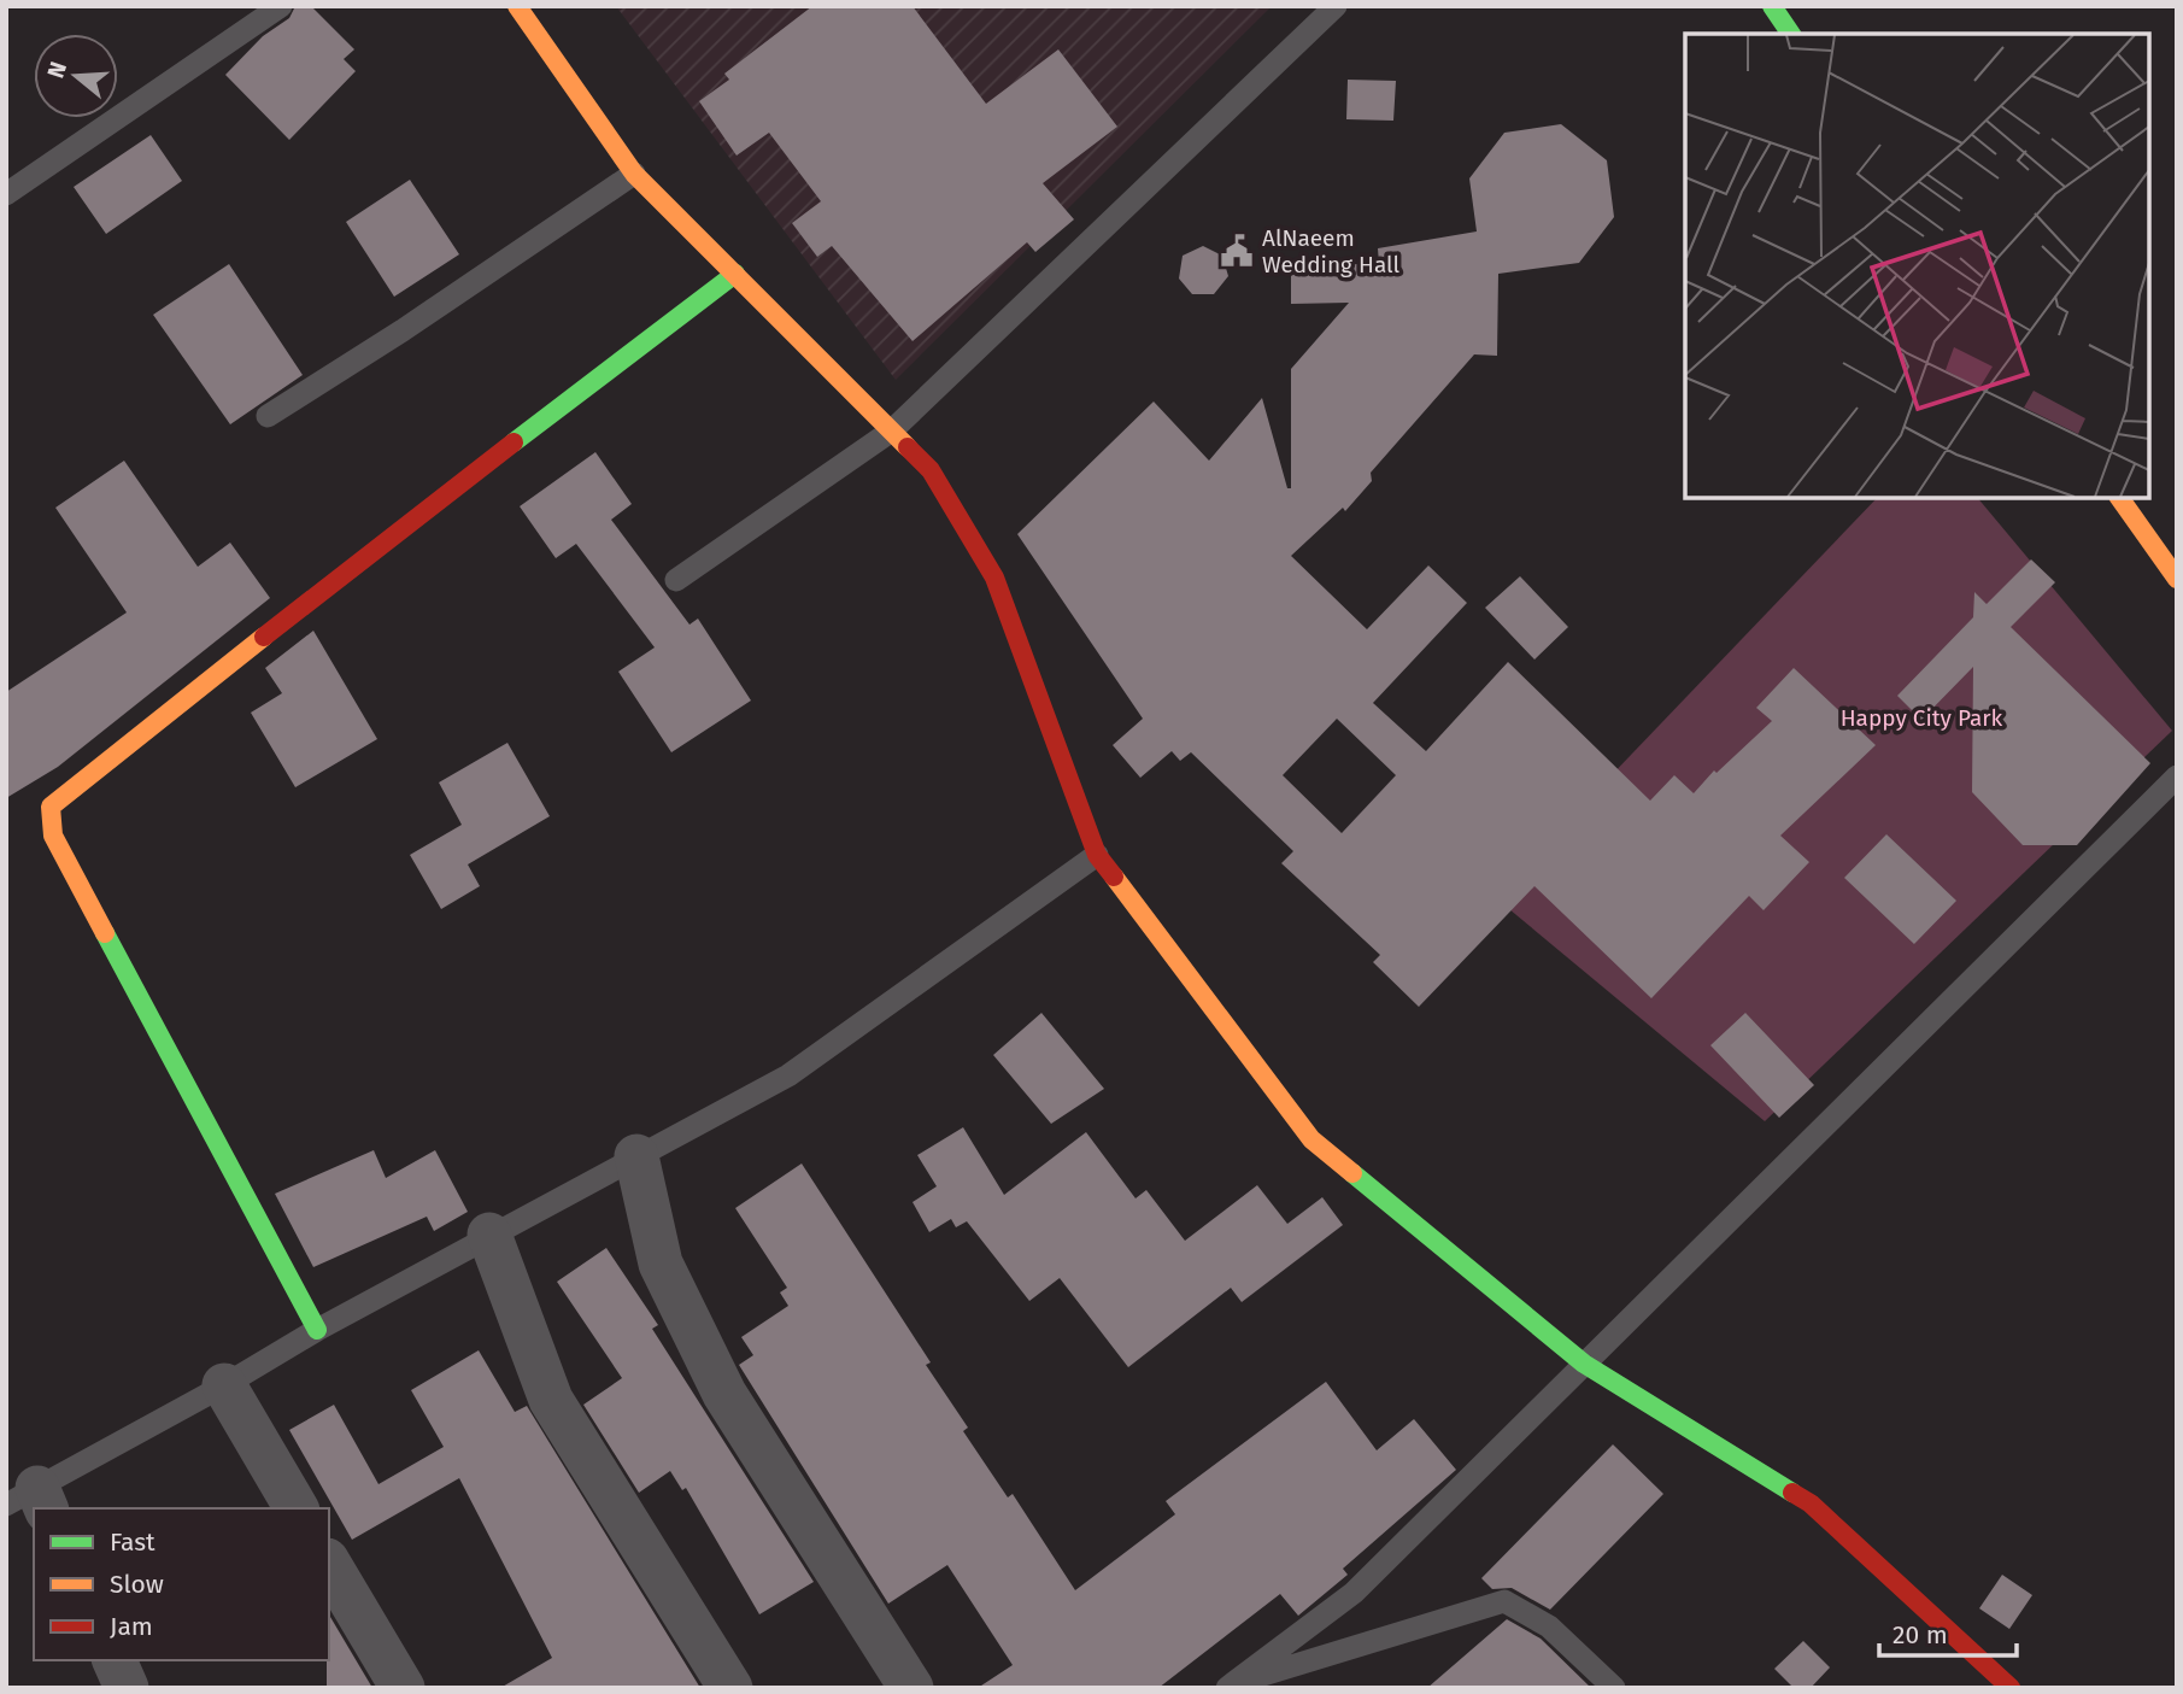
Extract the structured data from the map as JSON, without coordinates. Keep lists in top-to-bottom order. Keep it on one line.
{"parks":["Happy City Park"],"places":{"public building":["AlNaeem Wedding Hall"]},"legend":["Fast","Slow","Jam"],"scale_bar":"20 m","north":"left"}
